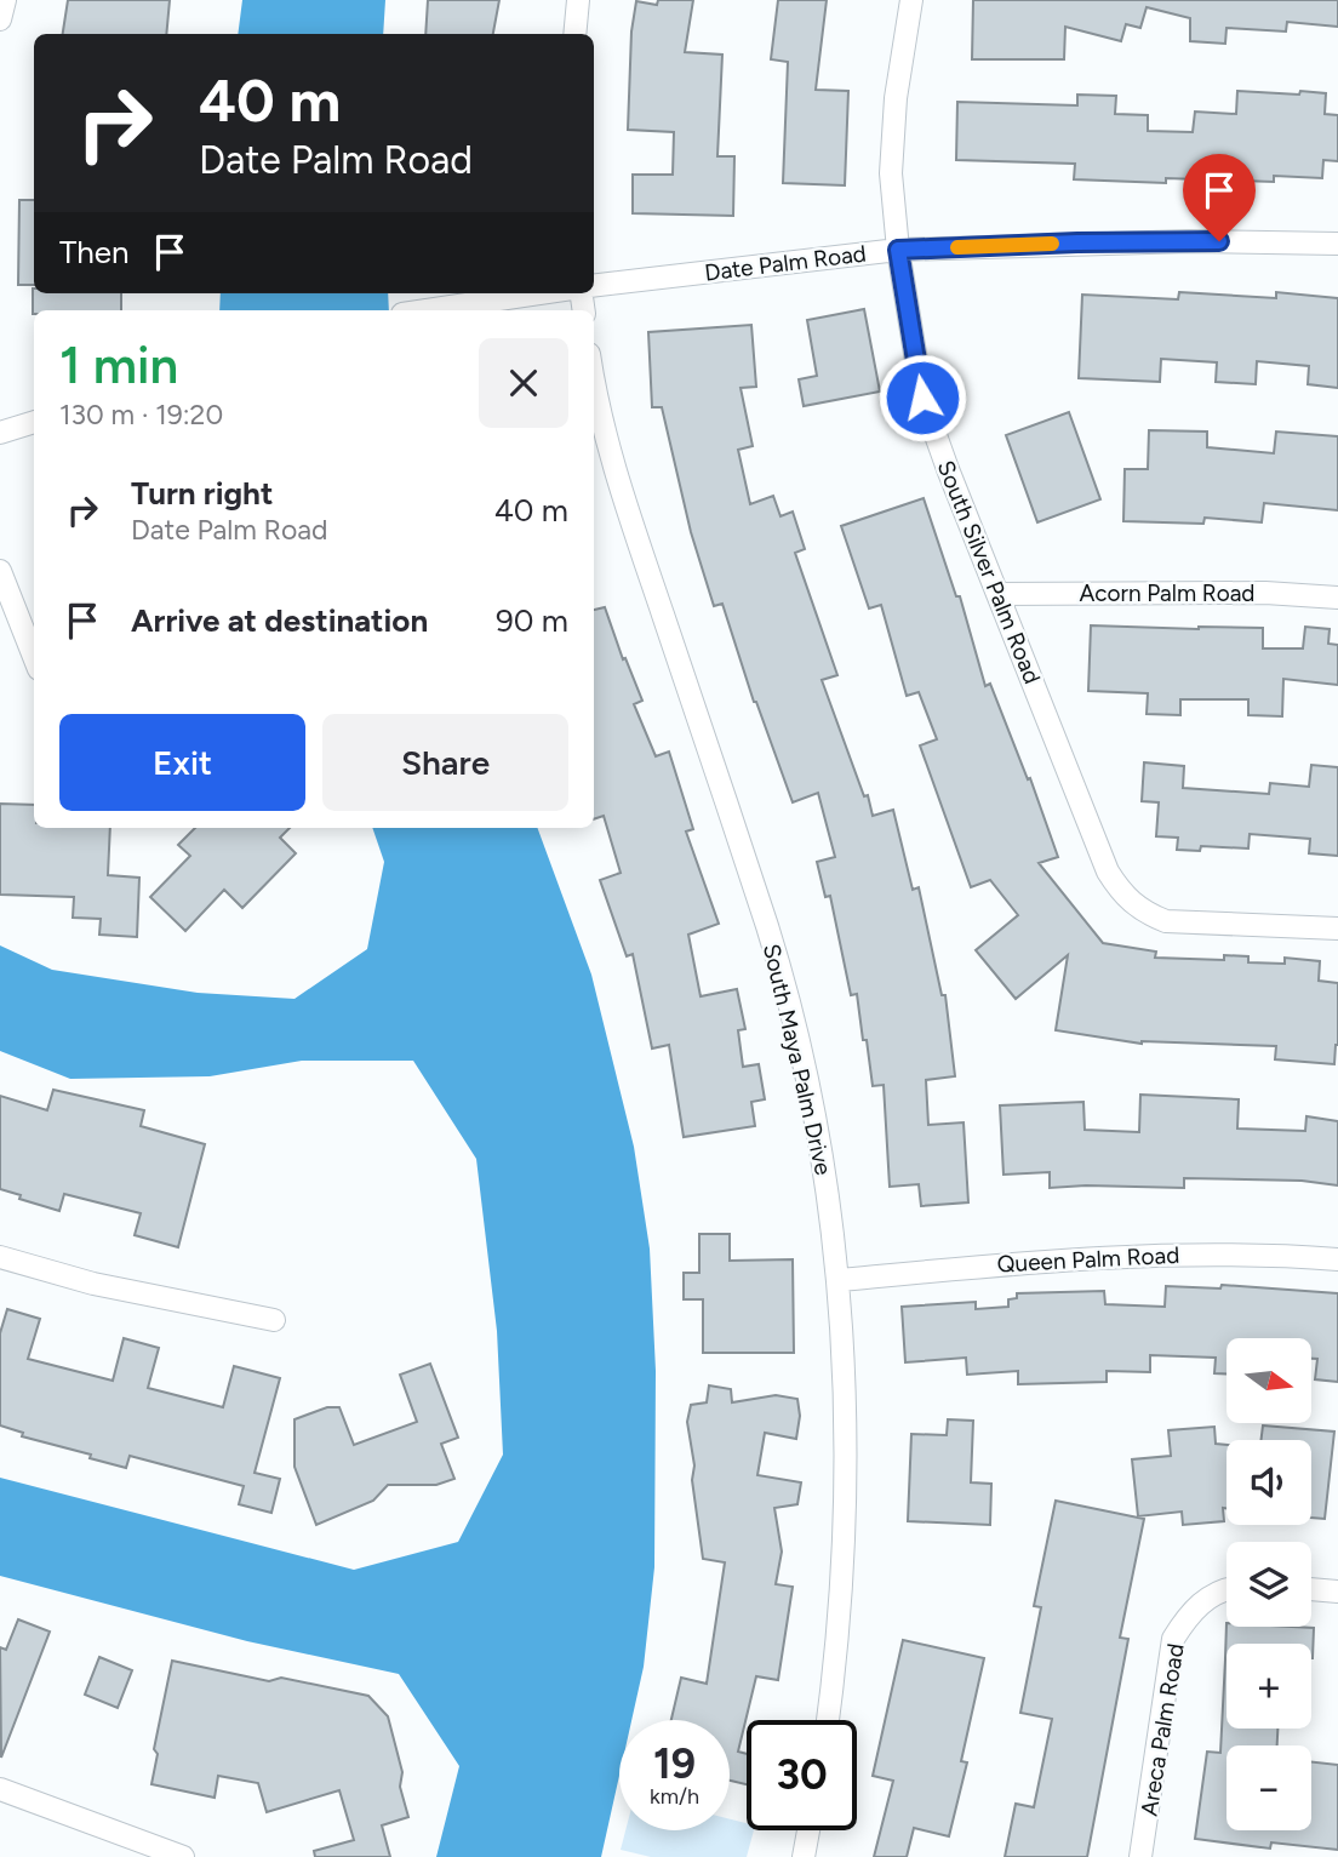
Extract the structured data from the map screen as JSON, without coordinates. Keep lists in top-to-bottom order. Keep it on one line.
{"streets":{"street":["Date Palm Road","South Silver Palm Road","Acorn Palm Road","South Maya Palm Drive","Queen Palm Road","Areca Palm Road"]},"crossings":[["Date Palm Road","South Silver Palm Road"],["South Silver Palm Road","Acorn Palm Road"],["South Maya Palm Drive","Queen Palm Road"]],"north":"right","page":{"turn":["40 m","Date Palm Road"],"then":"Then","heading":["1 min","130 m · 19:20"],"list":[{"name":"Turn right","note":"Date Palm Road","value":"40 m"},{"name":"Arrive at destination","value":"90 m"}],"buttons":["Exit","Share"],"map_buttons":["+","−"],"speed":"19 km/h","limit":"30"}}
